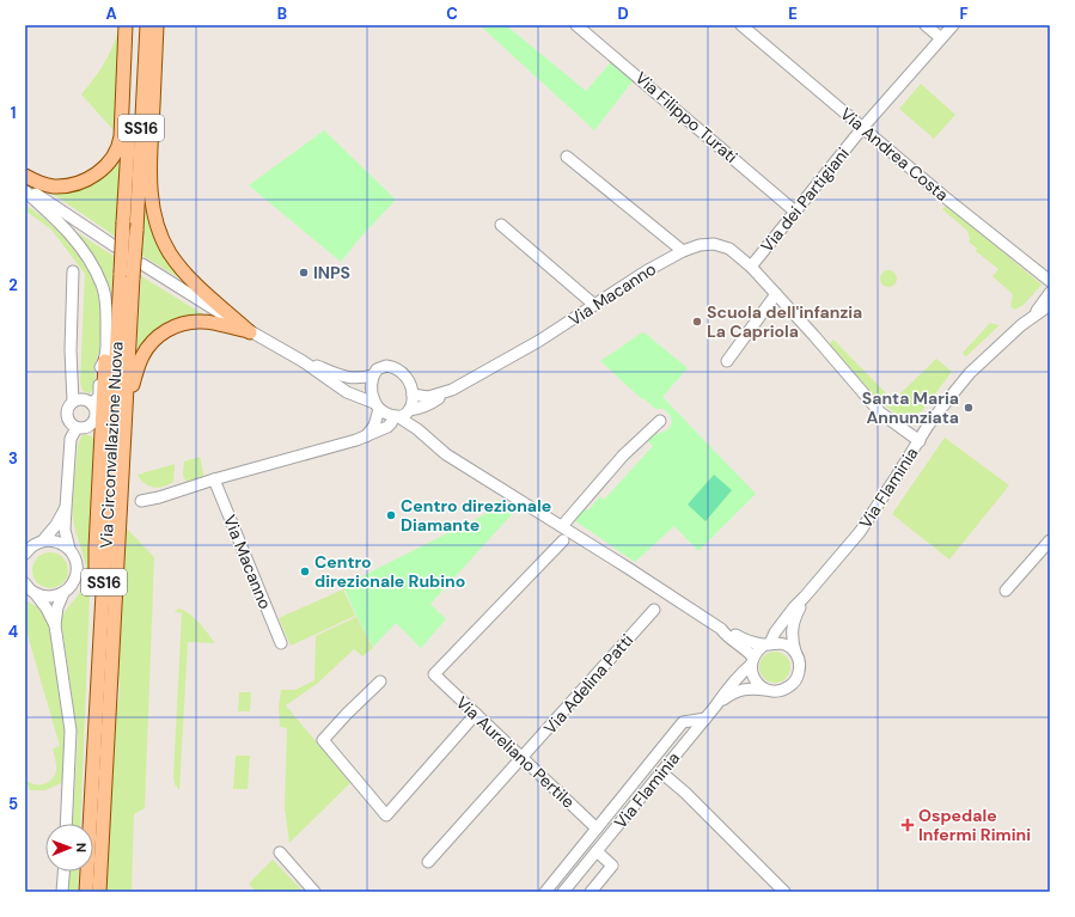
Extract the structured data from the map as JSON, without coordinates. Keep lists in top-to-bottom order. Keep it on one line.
{"streets":{"main road":["SS16","Via Circonvallazione Nuova"],"street":["Via Filippo Turati","Via Andrea Costa","Via dei Partigiani","Via Macanno","Via Flaminia","Via Adelina Patti","Via Aureliano Pertile"]},"crossings":[["Via Filippo Turati","Via dei Partigiani"],["Via Andrea Costa","Via dei Partigiani"],["Via dei Partigiani","Via Macanno"],["Via Macanno","Via Flaminia"],["Via Adelina Patti","Via Aureliano Pertile"]],"places":{"other":["INPS","Scuola dell'infanzia La Capriola","Santa Maria Annunziata","Centro direzionale Diamante","Centro direzionale Rubino"],"health":["Ospedale Infermi Rimini"]},"north":"right","grid":{"columns":["A","B","C","D","E","F"],"rows":["1","2","3","4","5"]}}
